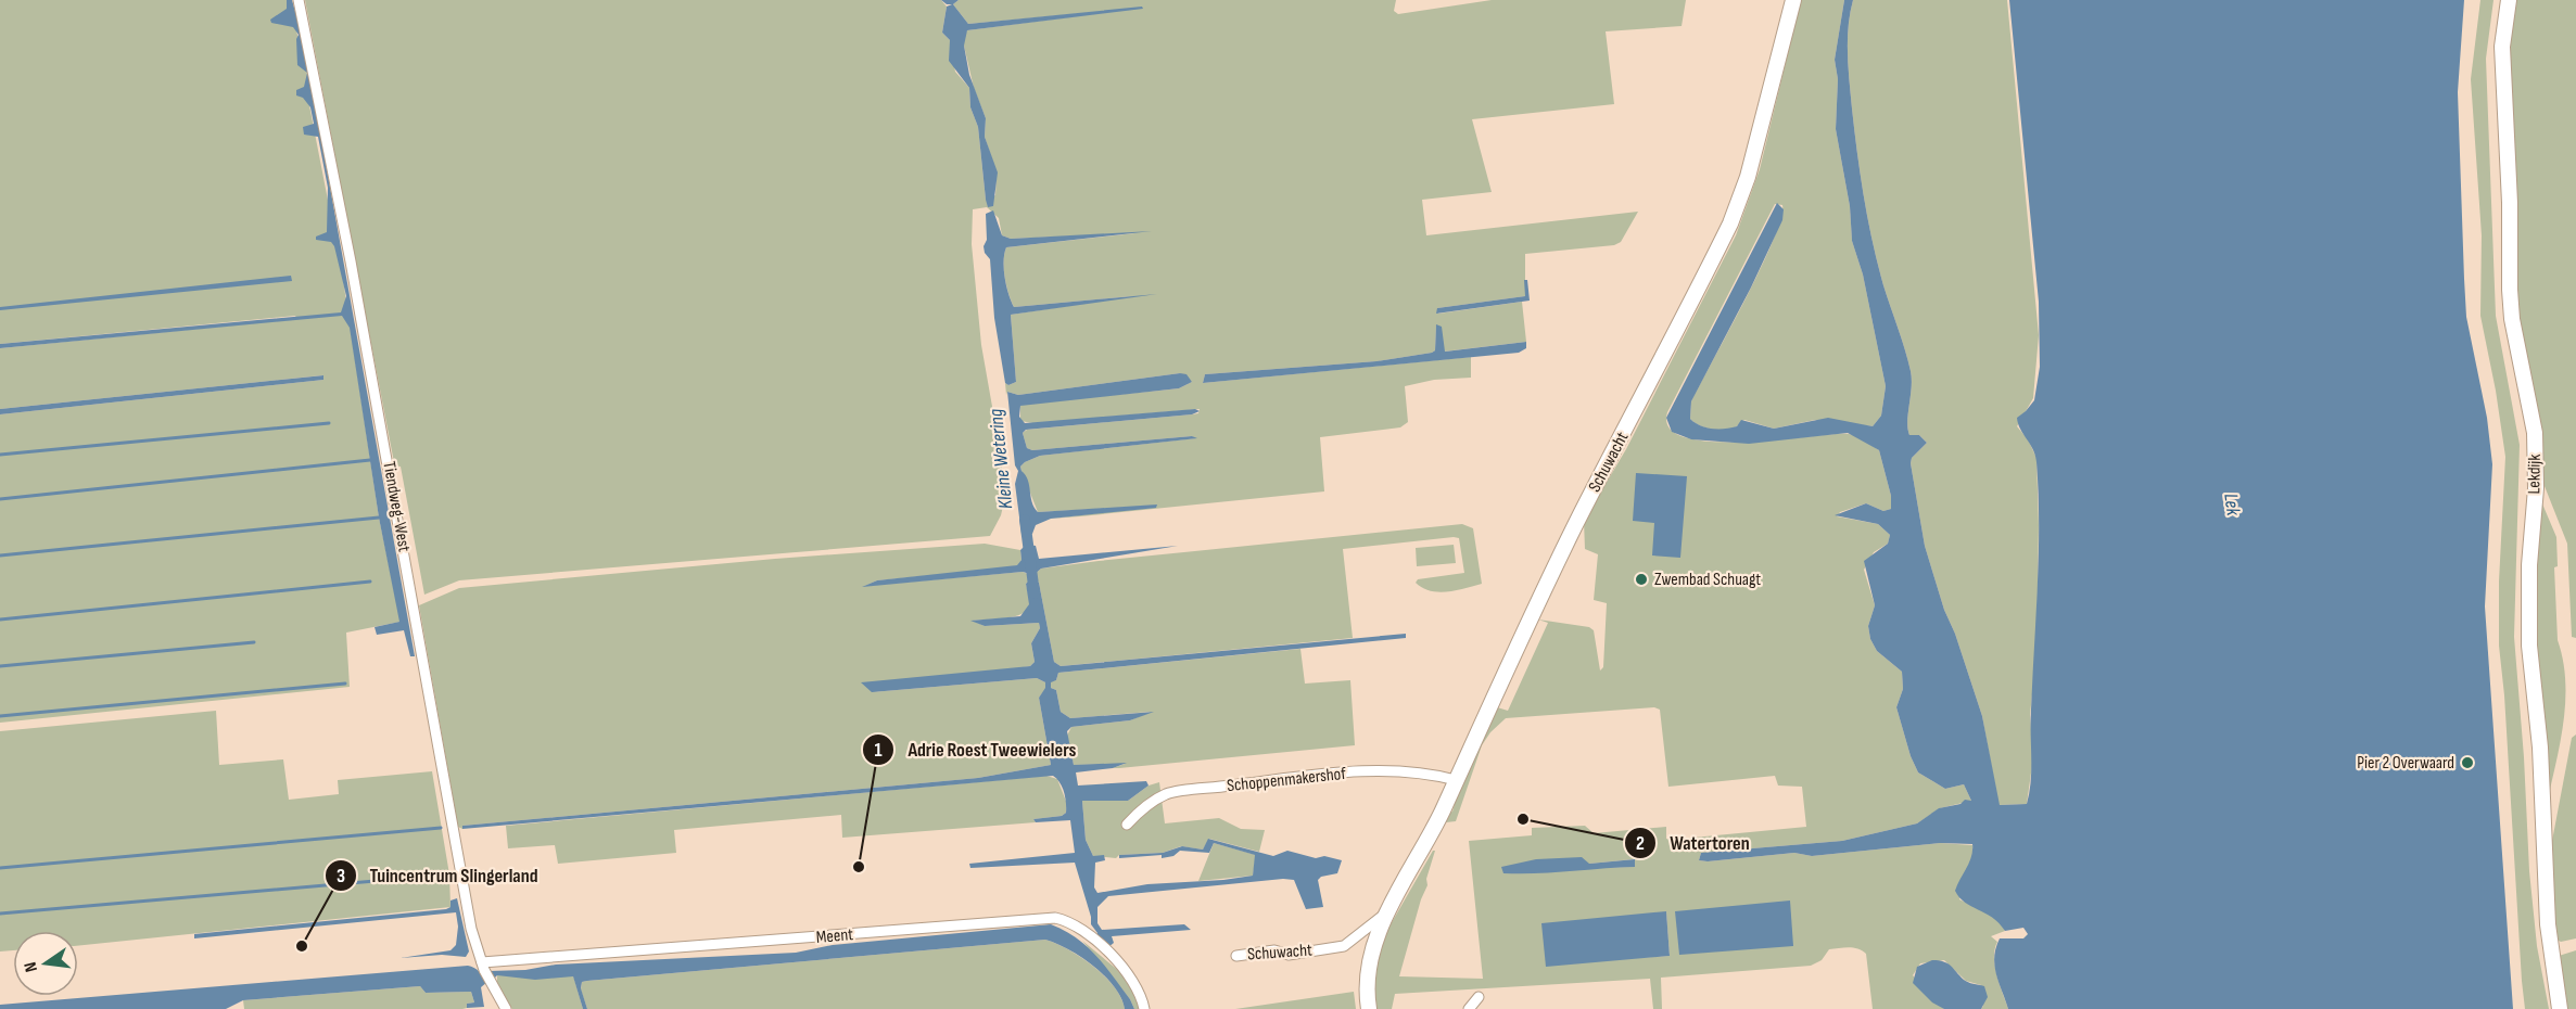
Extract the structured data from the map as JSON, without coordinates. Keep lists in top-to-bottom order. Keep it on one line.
{"streets":{"street":["Schuwacht","Lekdijk","Tiendweg-West","Schoppenmakershof","Meent"]},"crossings":[["Schuwacht","Schoppenmakershof"],["Tiendweg-West","Meent"]],"water":["Kleine Wetering","Lek"],"places":["Zwembad Schuagt","Pier 2 Overwaard","Watertoren","Adrie Roest Tweewielers","Tuincentrum Slingerland"],"north":"left"}
